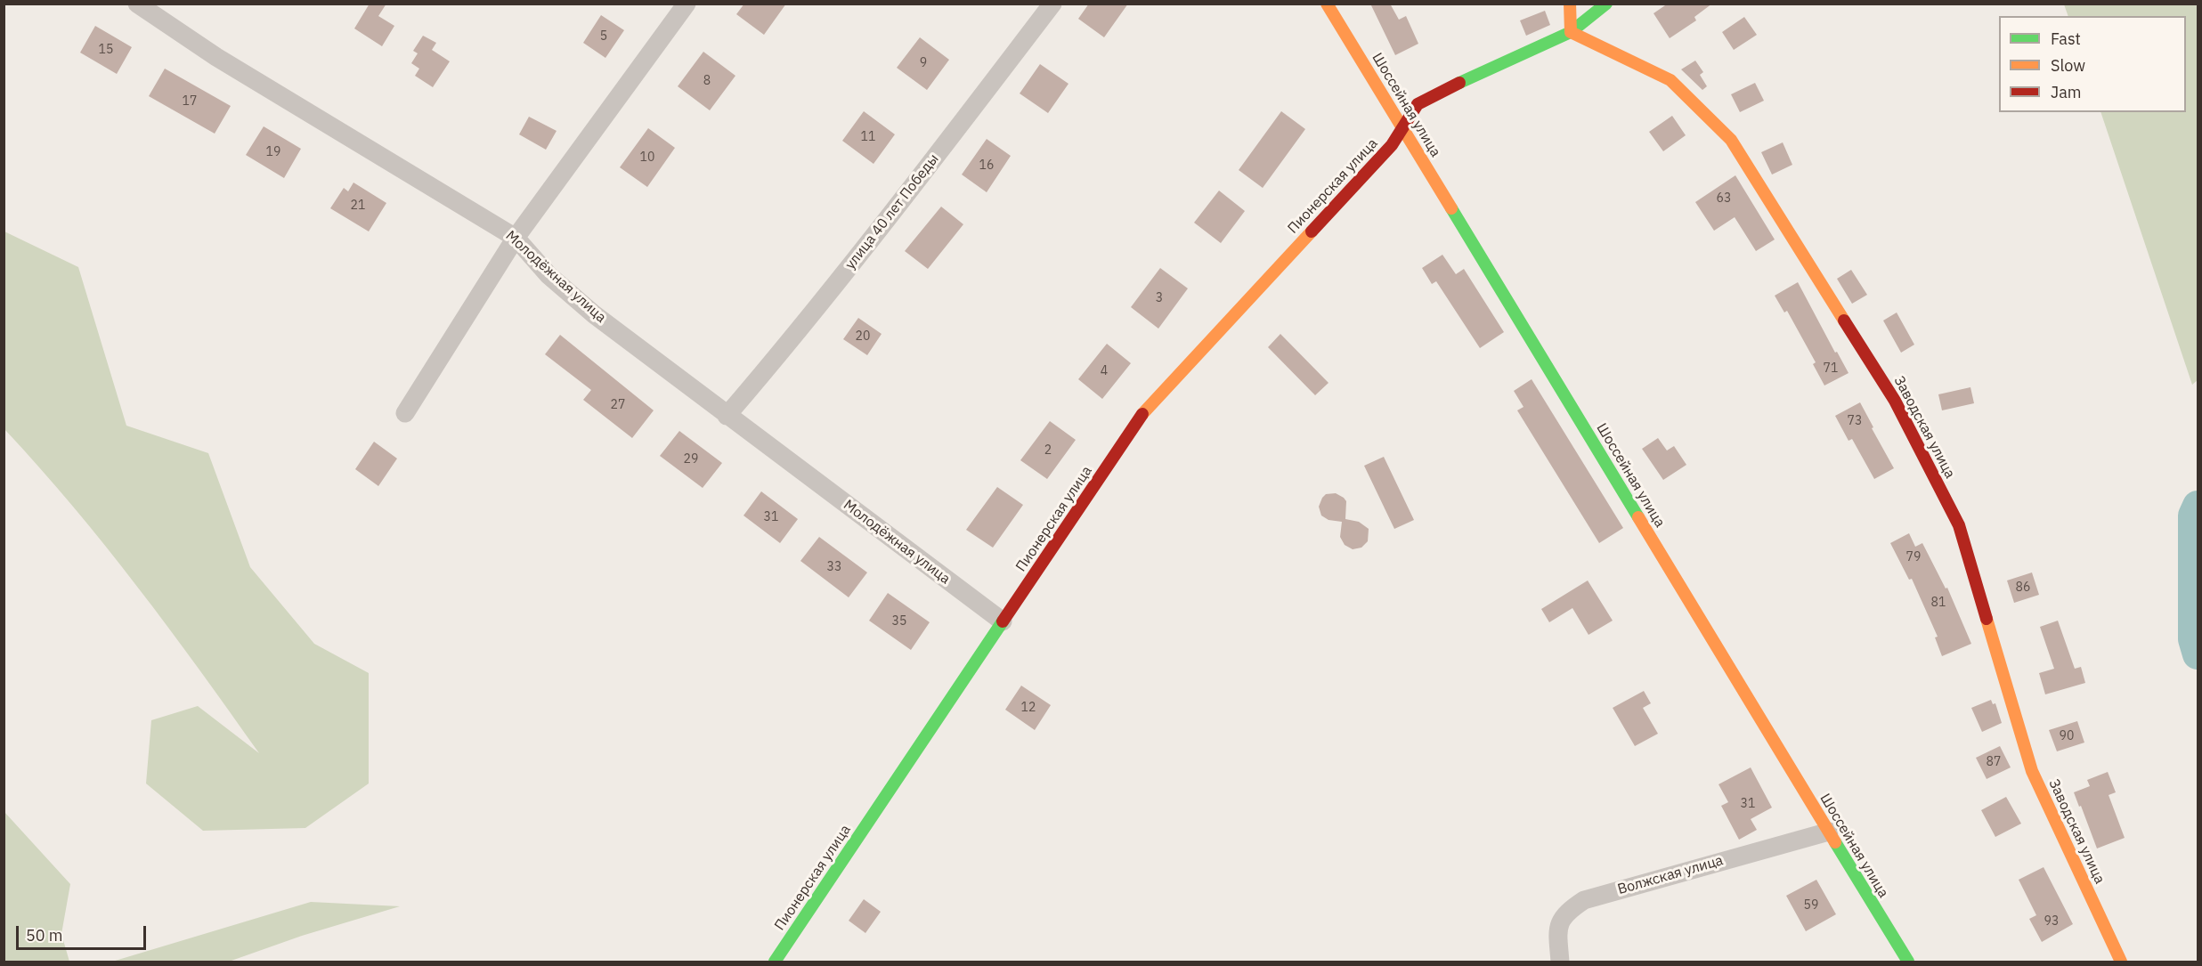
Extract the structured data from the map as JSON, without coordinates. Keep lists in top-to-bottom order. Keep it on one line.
{"streets":{"street":["Шоссейная улица","Пионерская улица","улица 40 лет Победы","Молодёжная улица","Заводская улица","Волжская улица"]},"crossings":[["Шоссейная улица","Пионерская улица"],["Шоссейная улица","Волжская улица"],["Пионерская улица","Молодёжная улица"],["Пионерская улица","Заводская улица"],["улица 40 лет Победы","Молодёжная улица"]],"house_numbers":["5","15","9","8","17","11","19","10","16","63","21","3","20","71","4","27","73","2","29","31","79","33","86","81","35","12","90","87","31","59","93"],"legend":["Fast","Slow","Jam"],"scale_bar":"50 m"}
